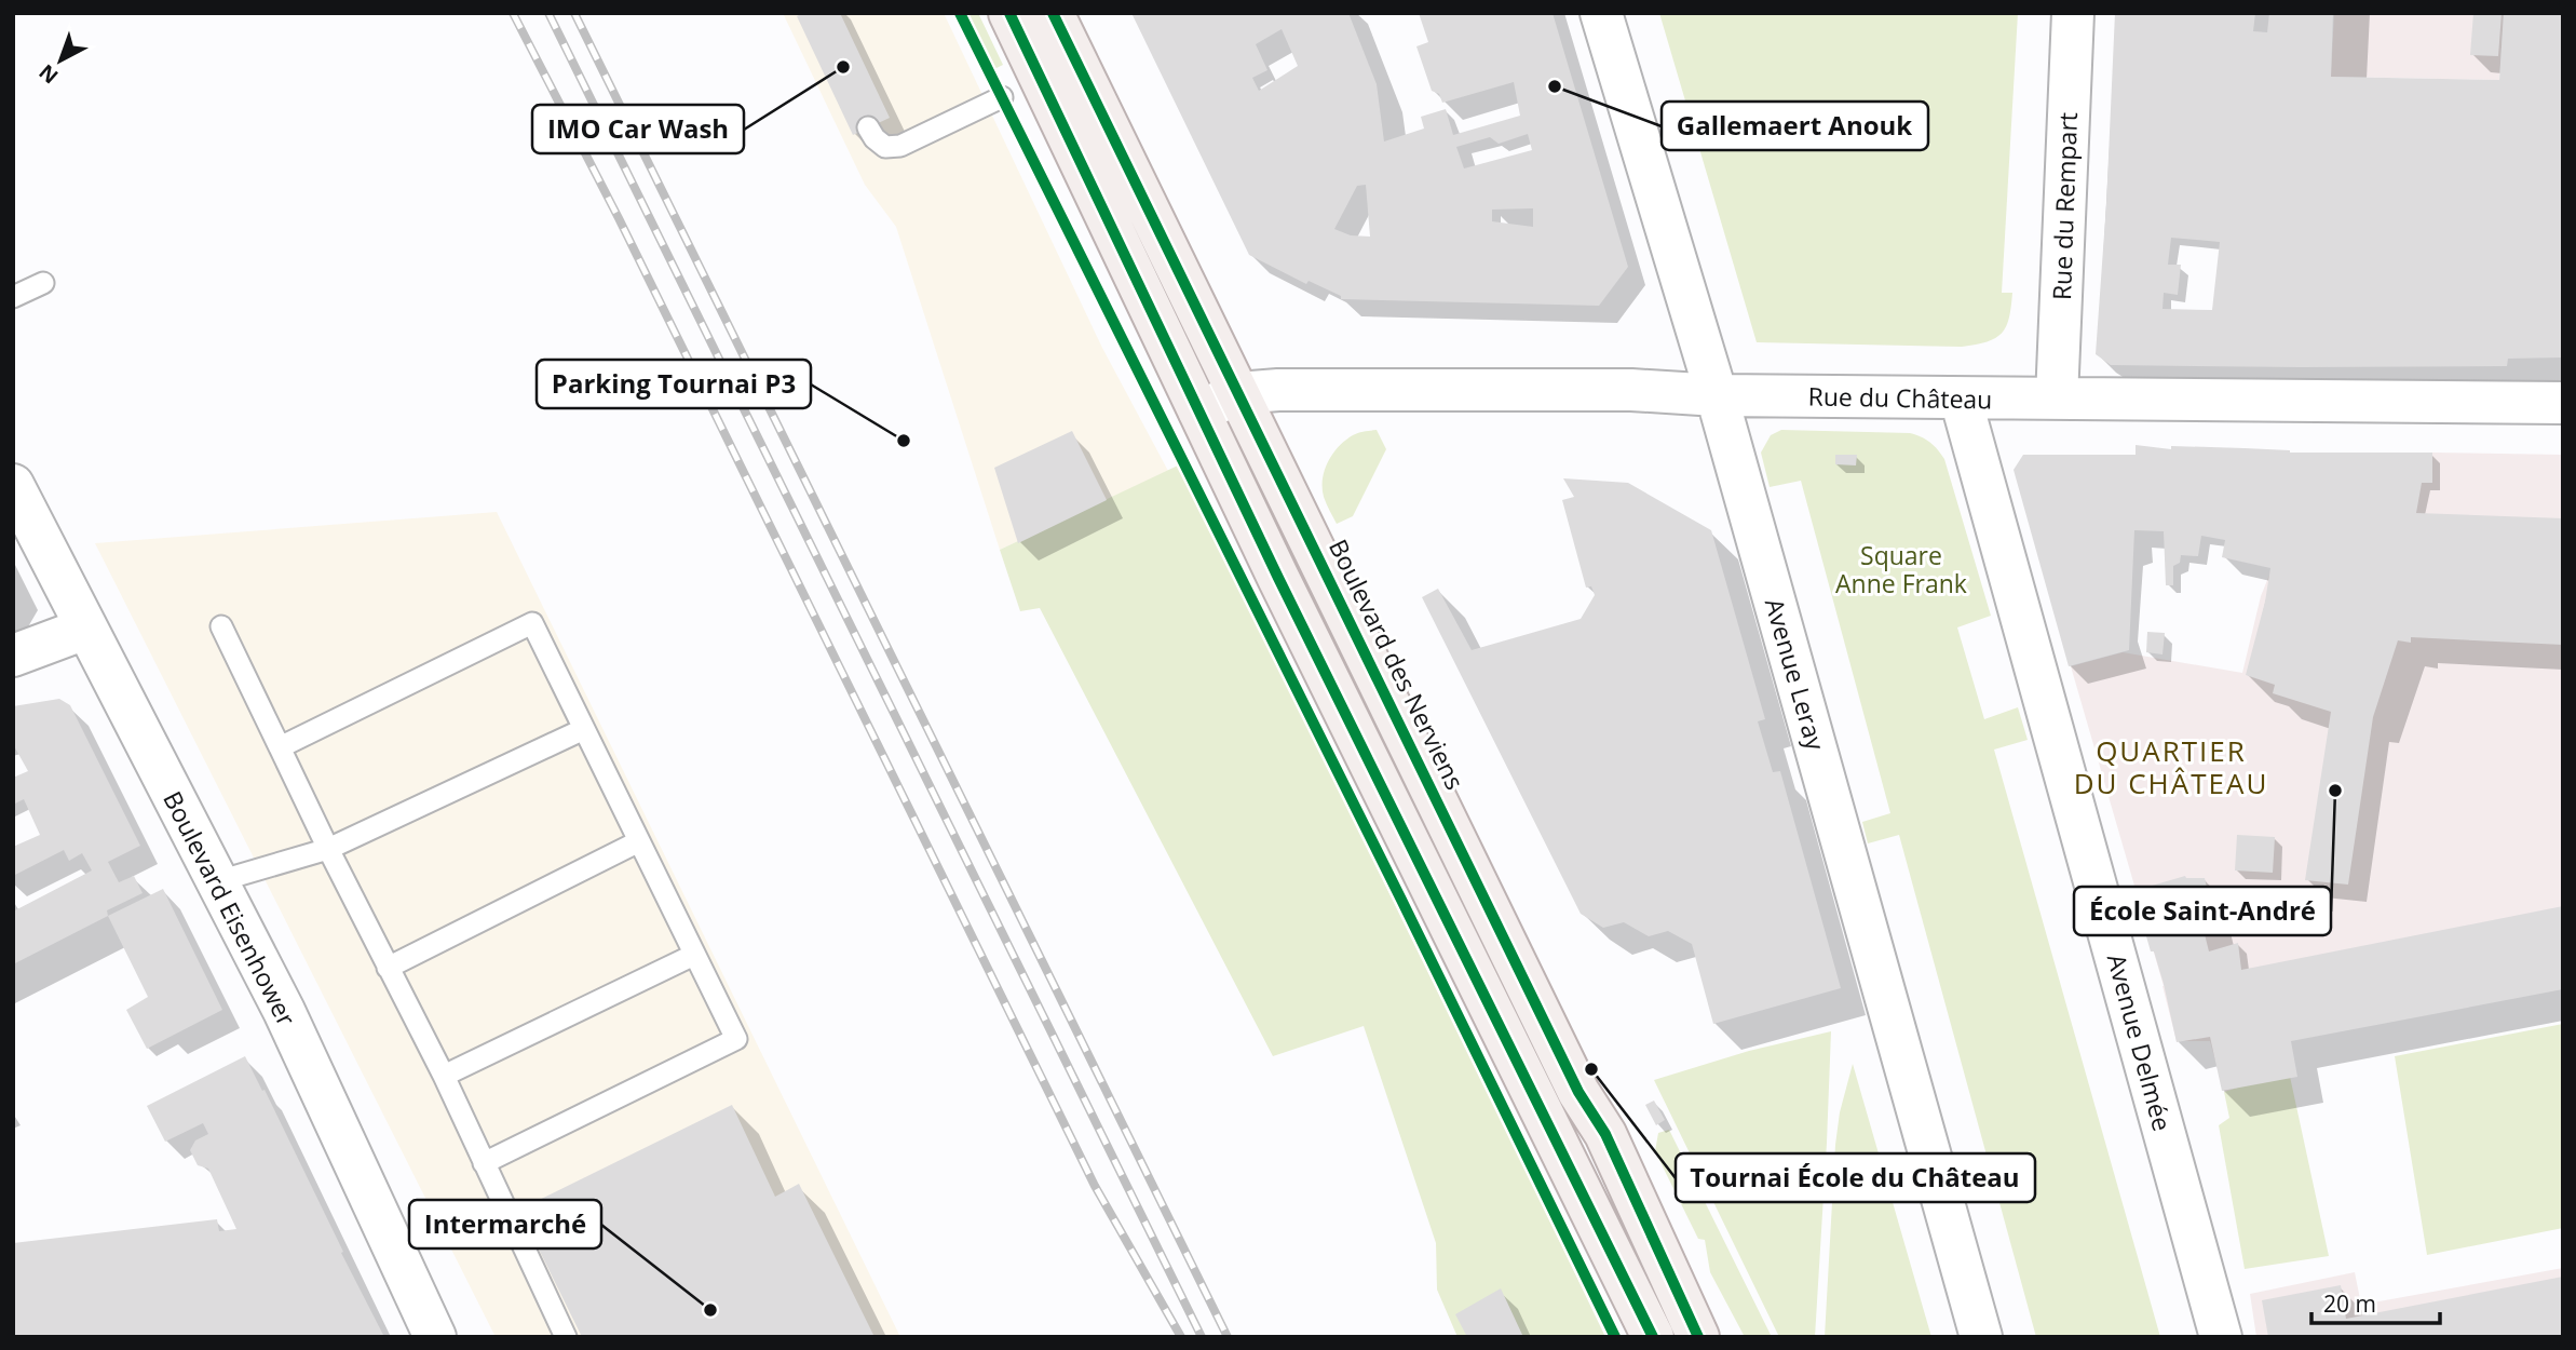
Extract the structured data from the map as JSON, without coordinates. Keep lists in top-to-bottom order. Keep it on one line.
{"streets":{"main road":["Boulevard des Nerviens"],"street":["Rue du Rempart","Rue du Château","Avenue Leray","Boulevard Eisenhower","Avenue Delmée"]},"crossings":[["Rue du Rempart","Rue du Château"],["Rue du Château","Boulevard des Nerviens"],["Rue du Château","Avenue Leray"],["Rue du Château","Avenue Delmée"]],"districts":["QUARTIER DU CHÂTEAU"],"parks":["Square Anne Frank"],"places":["IMO Car Wash","Gallemaert Anouk","Parking Tournai P3","École Saint-André","Tournai École du Château","Intermarché"],"scale_bar":"20 m","north":"bottom left"}
